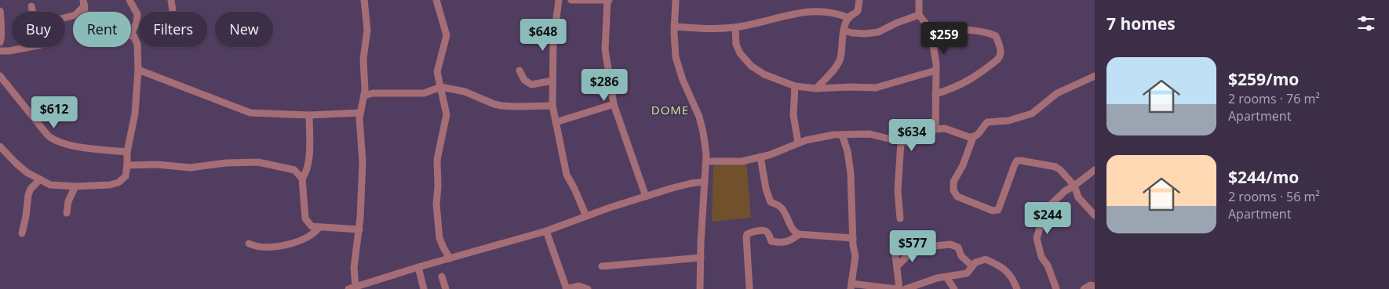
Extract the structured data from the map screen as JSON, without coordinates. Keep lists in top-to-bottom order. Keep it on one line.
{"districts":["DOME"],"page":{"heading":"7 homes","chip":["Buy","Rent","Filters","New"],"price":["$648","$259","$286","$612","$634","$244","$577"],"list":[{"name":"$259/mo","note":"2 rooms · 76 m² · Apartment"},{"name":"$244/mo","note":"2 rooms · 56 m² · Apartment"}]}}
